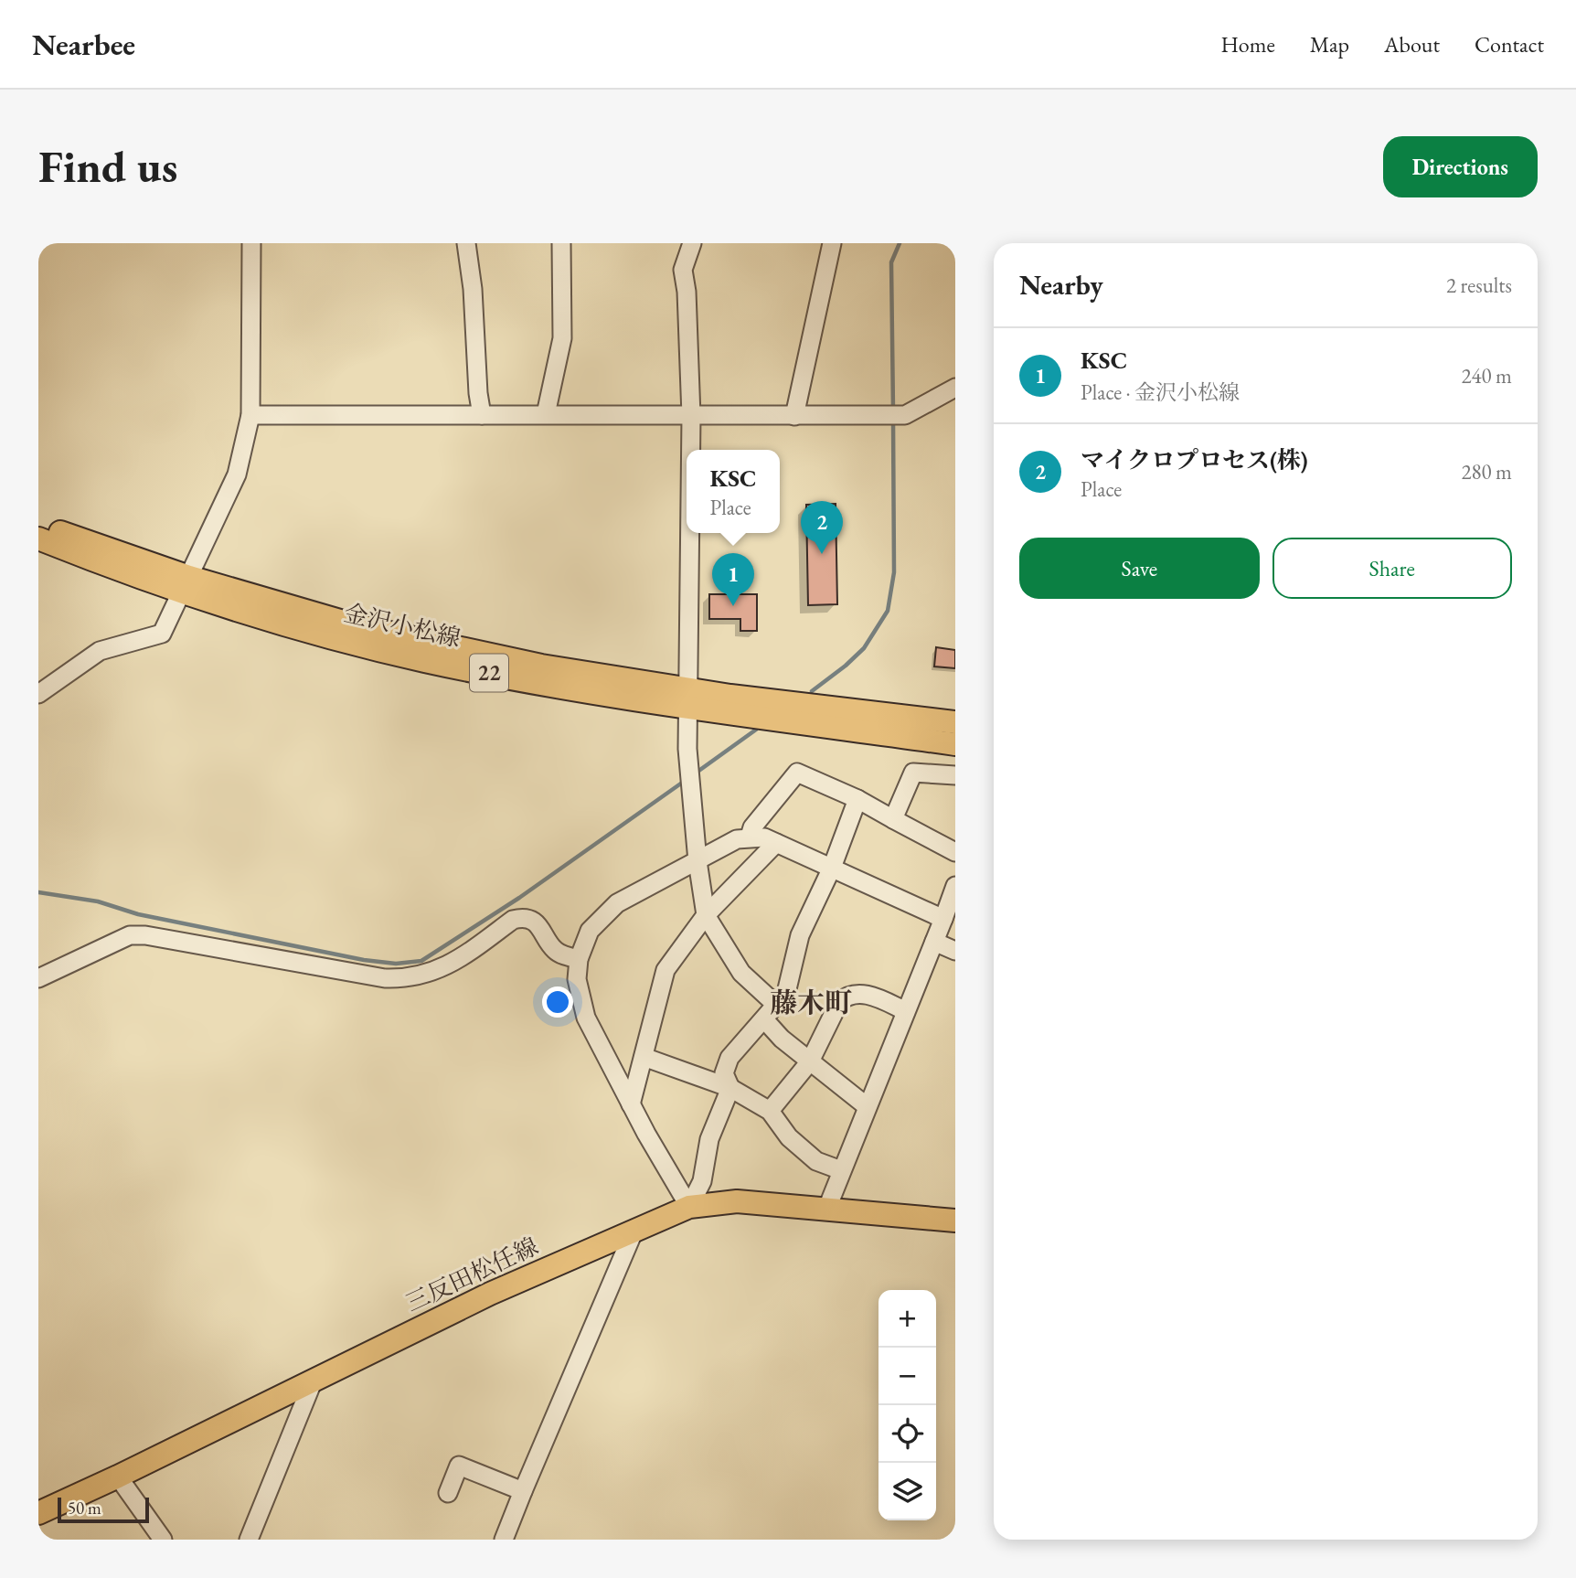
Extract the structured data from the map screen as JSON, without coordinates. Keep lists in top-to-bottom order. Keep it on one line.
{"streets":{"main road":["金沢小松線","22","三反田松任線"]},"districts":["藤木町"],"scale_bar":"50 m","page":{"header":"Nearbee","nav":["Home","Map","About","Contact"],"buttons":["Directions",["Save","Share"]],"title":"Find us","heading":["Nearby","2 results"],"list":[{"mark":"1","name":"KSC","note":"Place · 金沢小松線","value":"240 m"},{"mark":"2","name":"マイクロプロセス(株)","note":"Place","value":"280 m"}],"popup":["KSC","Place"],"pins":["2","1"],"map_buttons":["+","−"],"scale":"50 m"}}
